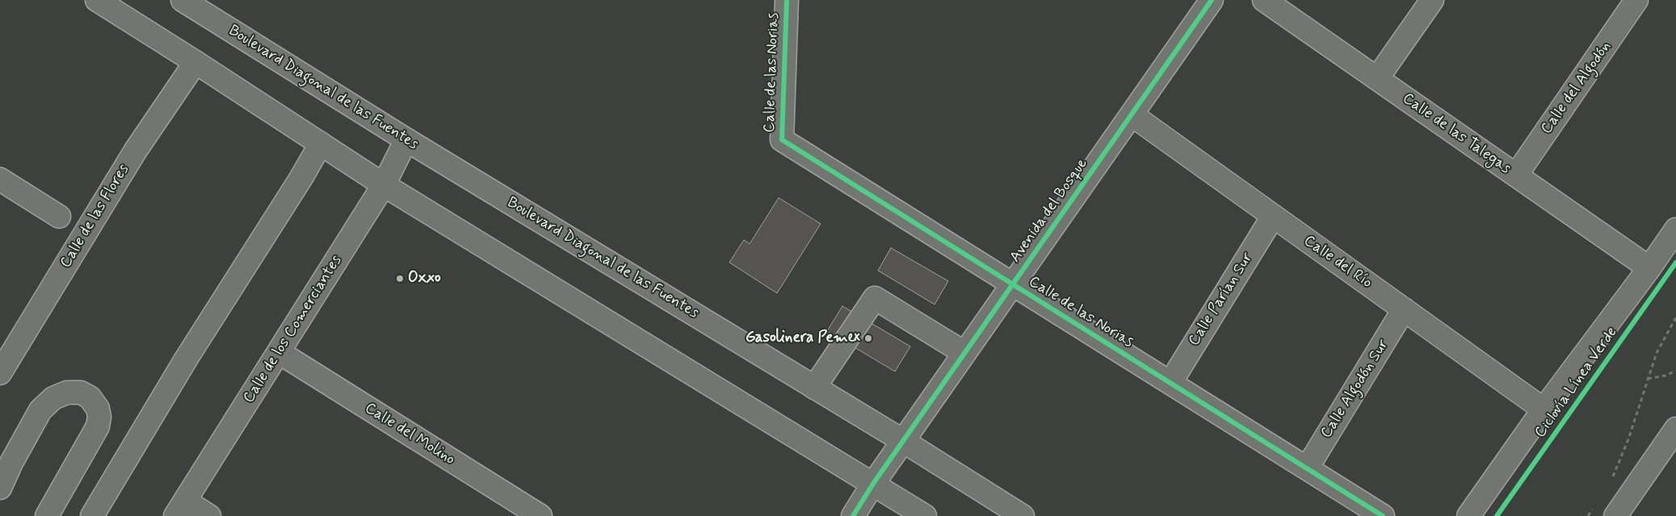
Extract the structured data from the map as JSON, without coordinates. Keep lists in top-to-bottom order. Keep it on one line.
{"streets":{"street":["Calle de las Norias","Boulevard Diagonal de las Fuentes","Calle del Algodón","Calle de las Talegas","Avenida del Bosque","Calle de las Flores","Calle del Río","Calle Parían Sur","Calle de los Comerciantes","Calle Algodón Sur","Calle del Molino"],"cycle path":["Ciclovía Línea Verde"]},"crossings":[["Calle de las Norias","Avenida del Bosque"],["Calle de las Norias","Calle Parían Sur"],["Calle de las Norias","Calle Algodón Sur"],["Boulevard Diagonal de las Fuentes","Avenida del Bosque"],["Boulevard Diagonal de las Fuentes","Calle de los Comerciantes"],["Calle del Algodón","Calle de las Talegas"],["Avenida del Bosque","Calle del Río"],["Calle del Río","Calle Parían Sur"],["Calle del Río","Calle Algodón Sur"],["Calle de los Comerciantes","Calle del Molino"]],"places":["Oxxo","Gasolinera Pemex"]}
